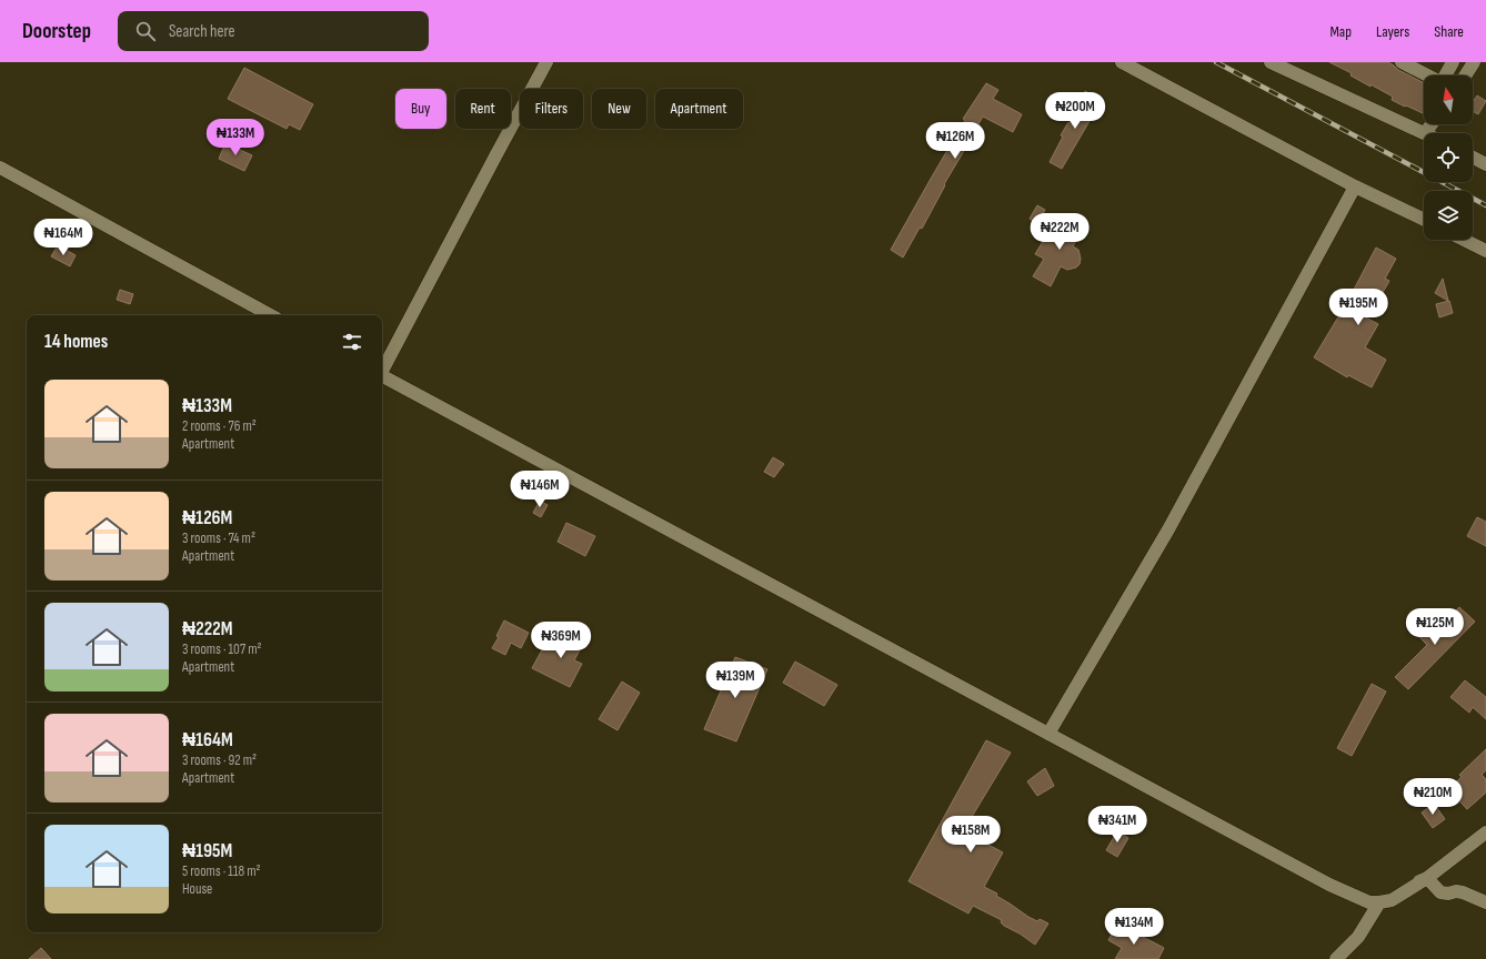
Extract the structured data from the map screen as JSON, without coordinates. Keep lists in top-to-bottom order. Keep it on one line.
{"north":"top","page":{"header":"Doorstep","search":"Search here","nav":["Map","Layers","Share"],"chip":["Buy","Rent","Filters","New","Apartment"],"price":["₦200M","₦133M","₦126M","₦222M","₦164M","₦195M","₦146M","₦125M","₦369M","₦139M","₦210M","₦341M","₦158M","₦134M"],"heading":"14 homes","list":[{"name":"₦133M","note":"2 rooms · 76 m² · Apartment"},{"name":"₦126M","note":"3 rooms · 74 m² · Apartment"},{"name":"₦222M","note":"3 rooms · 107 m² · Apartment"},{"name":"₦164M","note":"3 rooms · 92 m² · Apartment"},{"name":"₦195M","note":"5 rooms · 118 m² · House"}]}}
